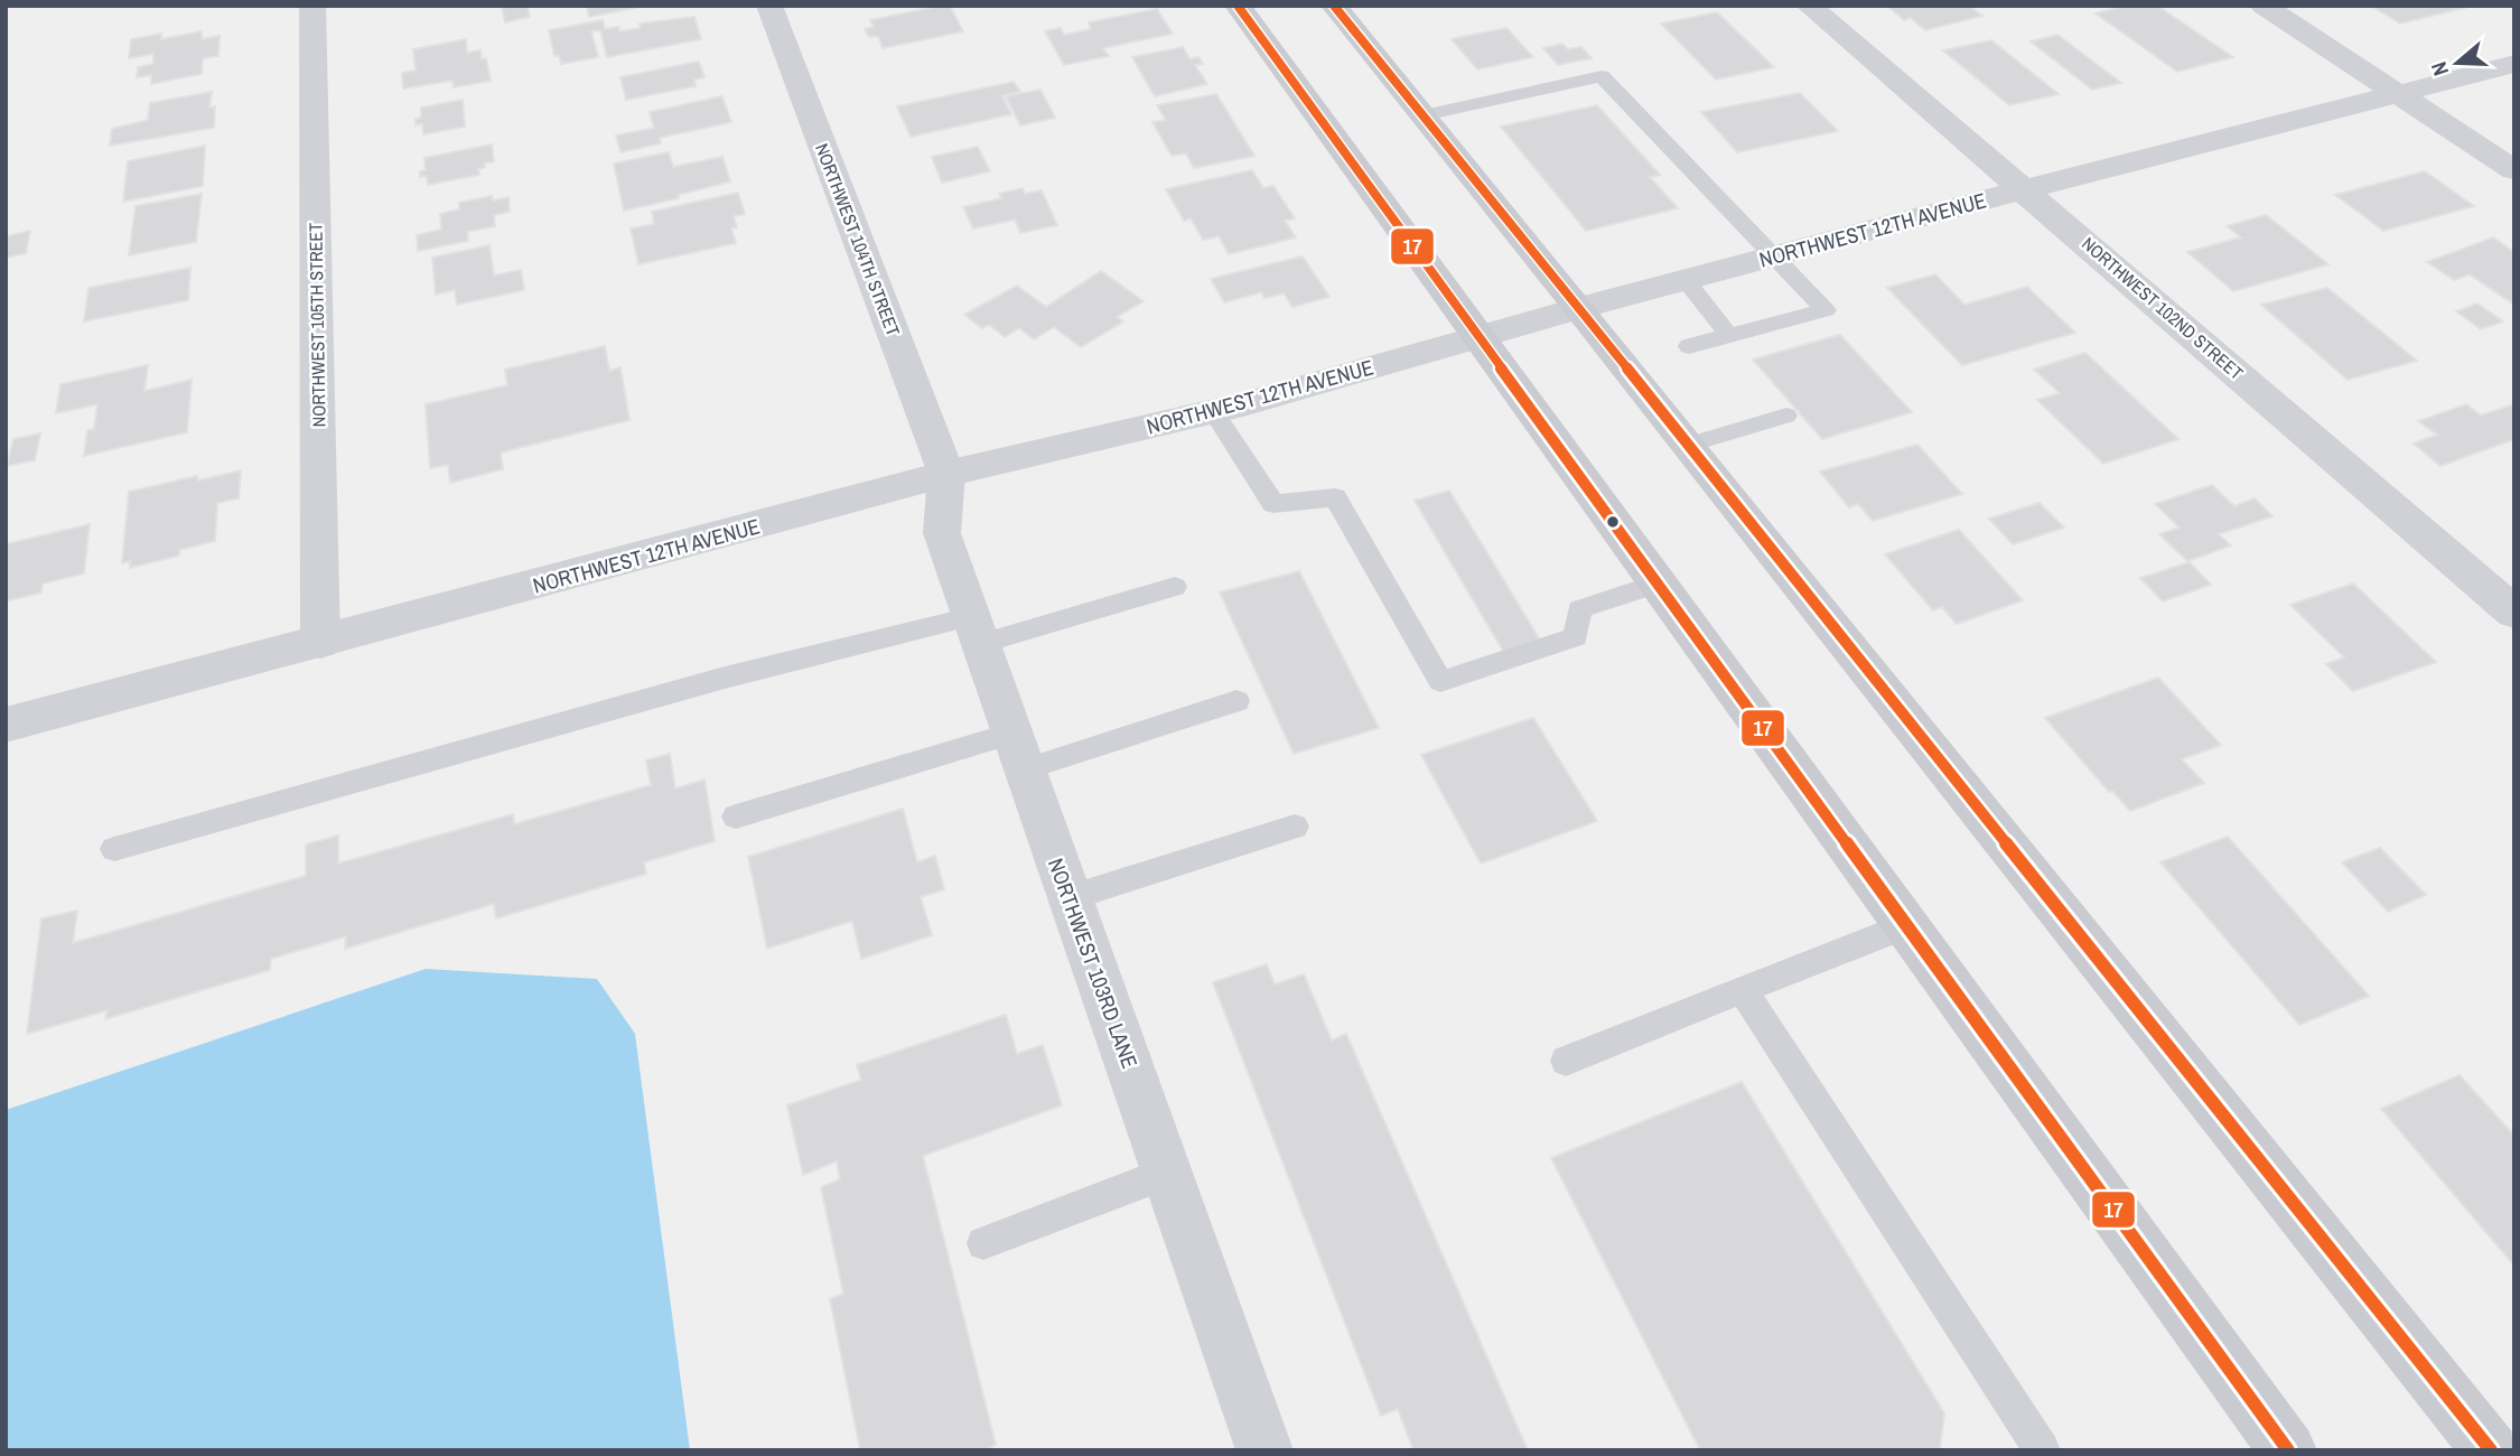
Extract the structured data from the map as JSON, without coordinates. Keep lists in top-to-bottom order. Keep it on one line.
{"streets":{"street":["NORTHWEST 12TH AVENUE","NORTHWEST 104TH STREET","NORTHWEST 102ND STREET","NORTHWEST 105TH STREET","NORTHWEST 103RD LANE"]},"crossings":[["NORTHWEST 12TH AVENUE","NORTHWEST 104TH STREET"],["NORTHWEST 12TH AVENUE","NORTHWEST 102ND STREET"],["NORTHWEST 12TH AVENUE","NORTHWEST 105TH STREET"],["NORTHWEST 12TH AVENUE","NORTHWEST 103RD LANE"],["NORTHWEST 104TH STREET","NORTHWEST 103RD LANE"]],"lines":["transit line 17"],"north":"left"}
